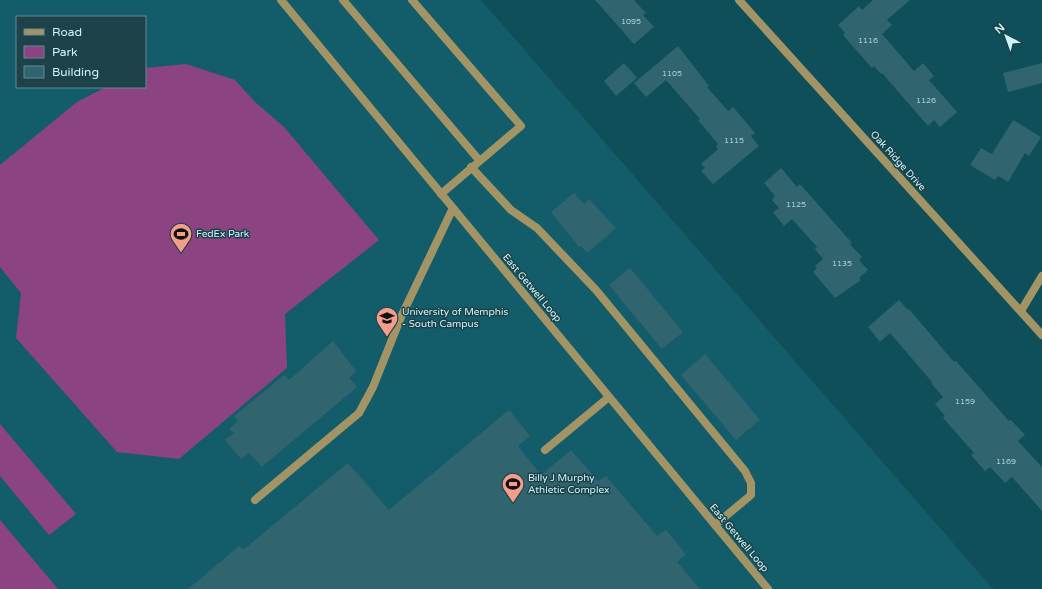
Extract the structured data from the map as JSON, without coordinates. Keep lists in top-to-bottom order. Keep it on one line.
{"streets":{"street":["Oak Ridge Drive","East Getwell Loop"]},"places":{"sports":["FedEx Park","Billy J Murphy Athletic Complex"],"school or university":["University of Memphis - South Campus"]},"house_numbers":["1095","1116","1105","1126","1115","1125","1135","1159","1169"],"legend":["Road","Park","Building"],"north":"top left"}
